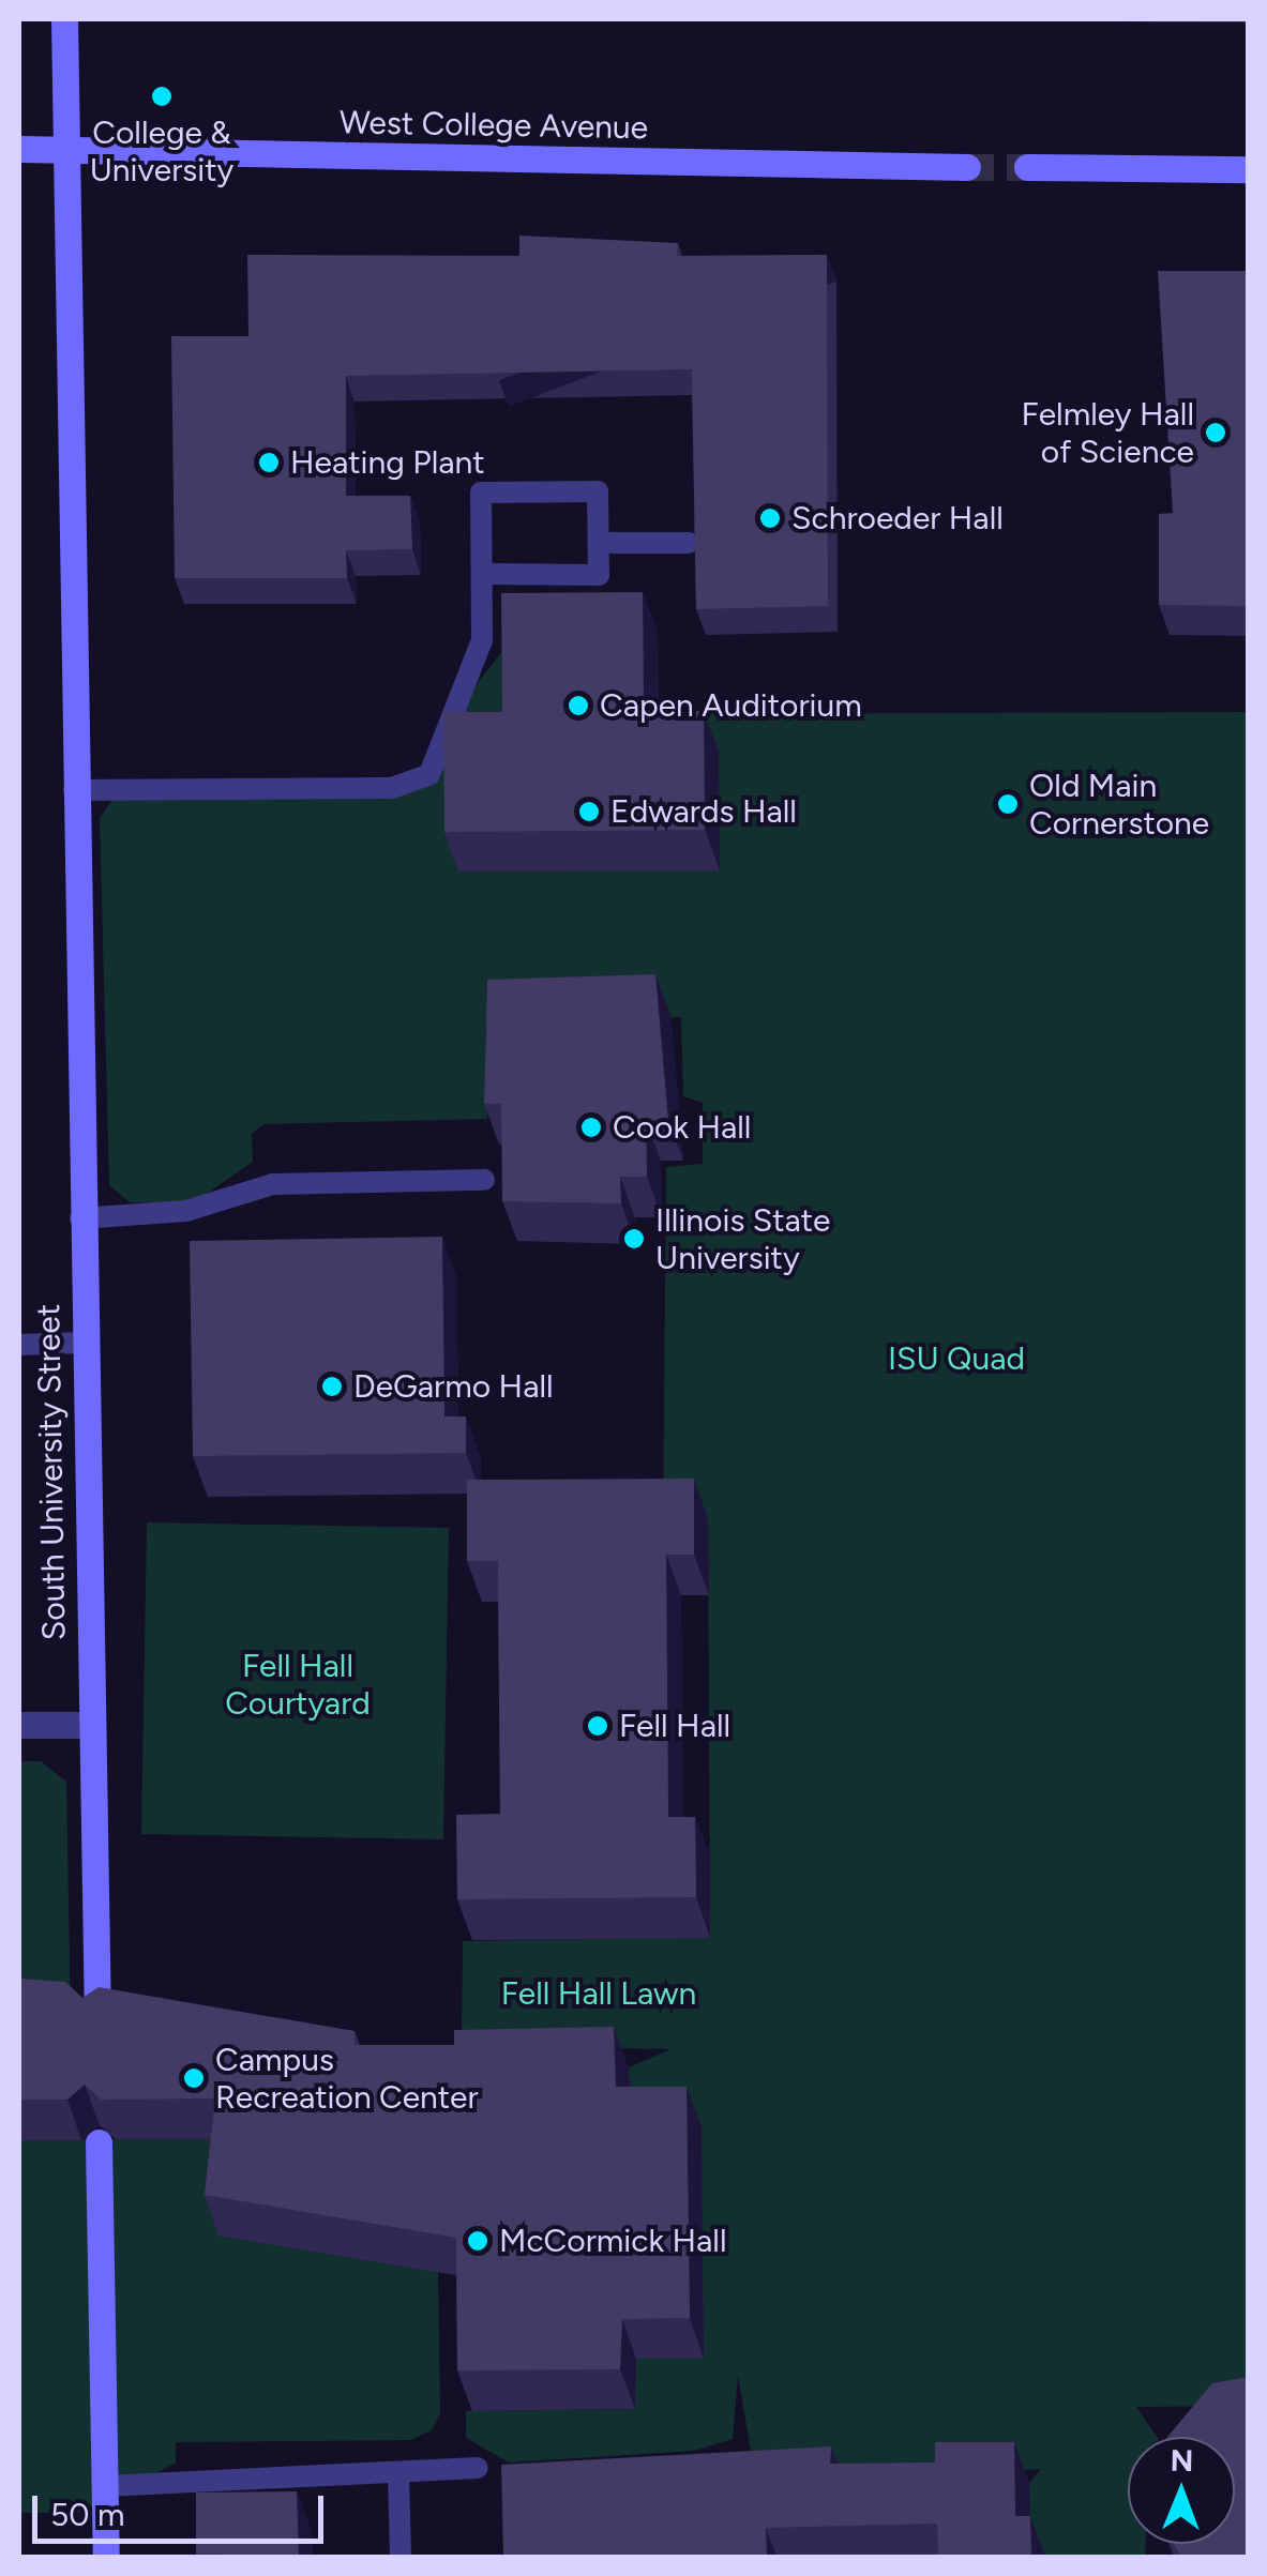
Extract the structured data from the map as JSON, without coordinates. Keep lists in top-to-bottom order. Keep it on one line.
{"streets":{"street":["West College Avenue","South University Street"]},"crossings":[["West College Avenue","South University Street"]],"parks":["ISU Quad","Fell Hall Courtyard","Fell Hall Lawn"],"places":["College & University","Felmley Hall of Science","Heating Plant","Schroeder Hall","Capen Auditorium","Old Main Cornerstone","Edwards Hall","Cook Hall","Illinois State University","DeGarmo Hall","Fell Hall","Campus Recreation Center","McCormick Hall"],"scale_bar":"50 m","north":"top"}
